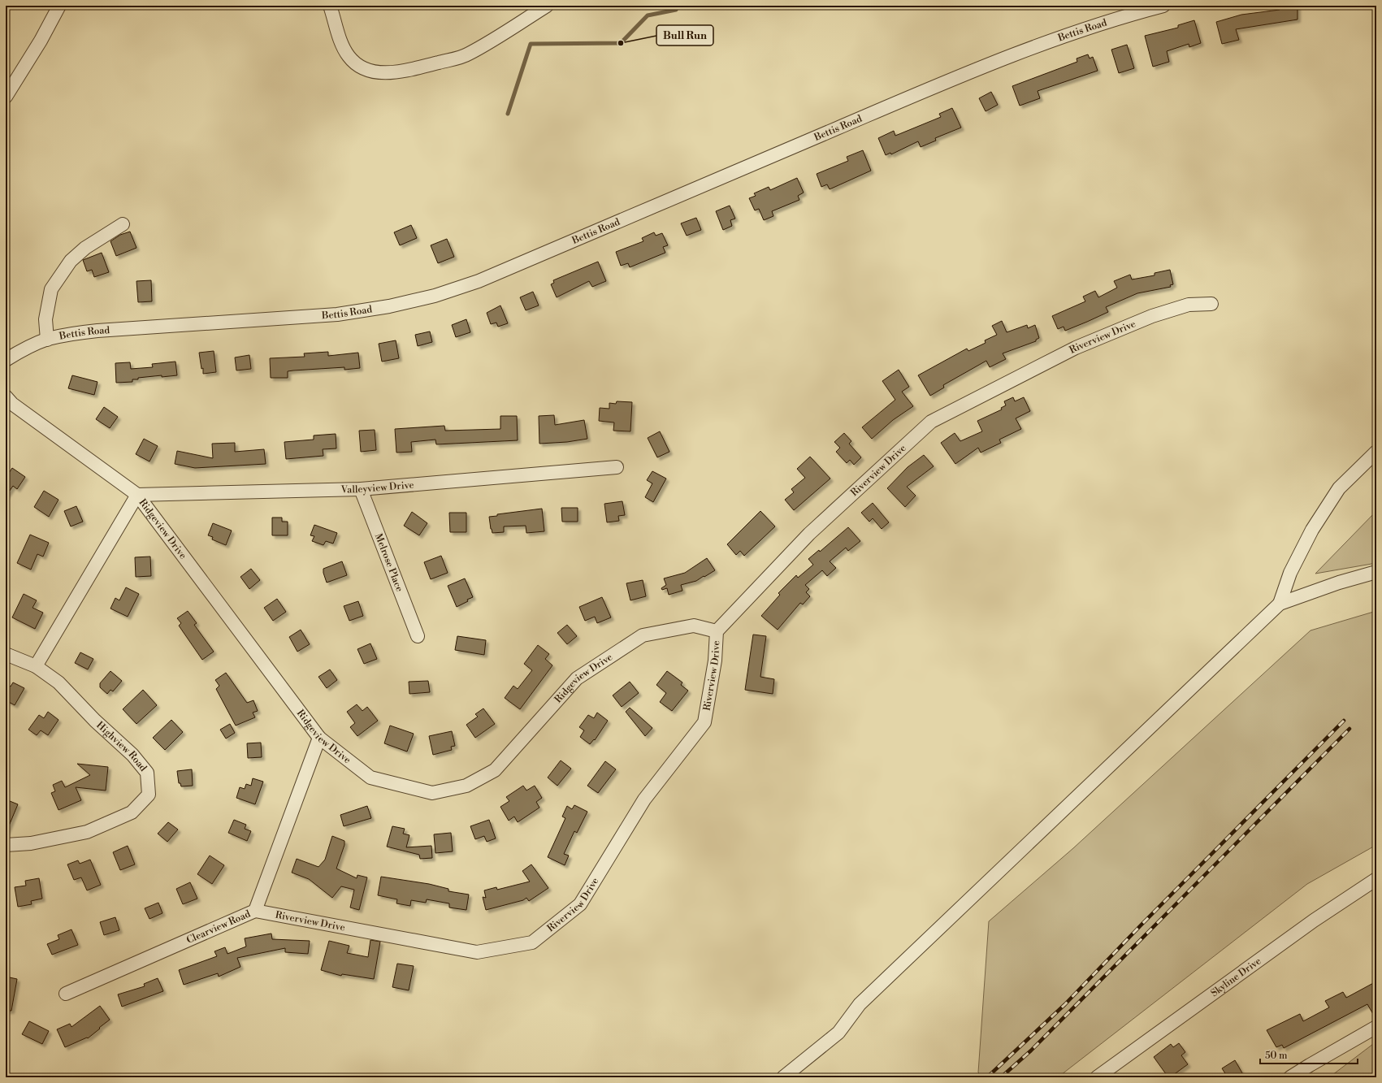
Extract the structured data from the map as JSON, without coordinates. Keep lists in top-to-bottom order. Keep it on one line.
{"streets":{"street":["Bettis Road","Riverview Drive","Valleyview Drive","Ridgeview Drive","Melrose Place","Highview Road","Clearview Road","Skyline Drive"]},"crossings":[["Riverview Drive","Ridgeview Drive"],["Riverview Drive","Clearview Road"],["Valleyview Drive","Ridgeview Drive"],["Valleyview Drive","Melrose Place"],["Ridgeview Drive","Clearview Road"]],"places":["Bull Run"],"scale_bar":"50 m"}
